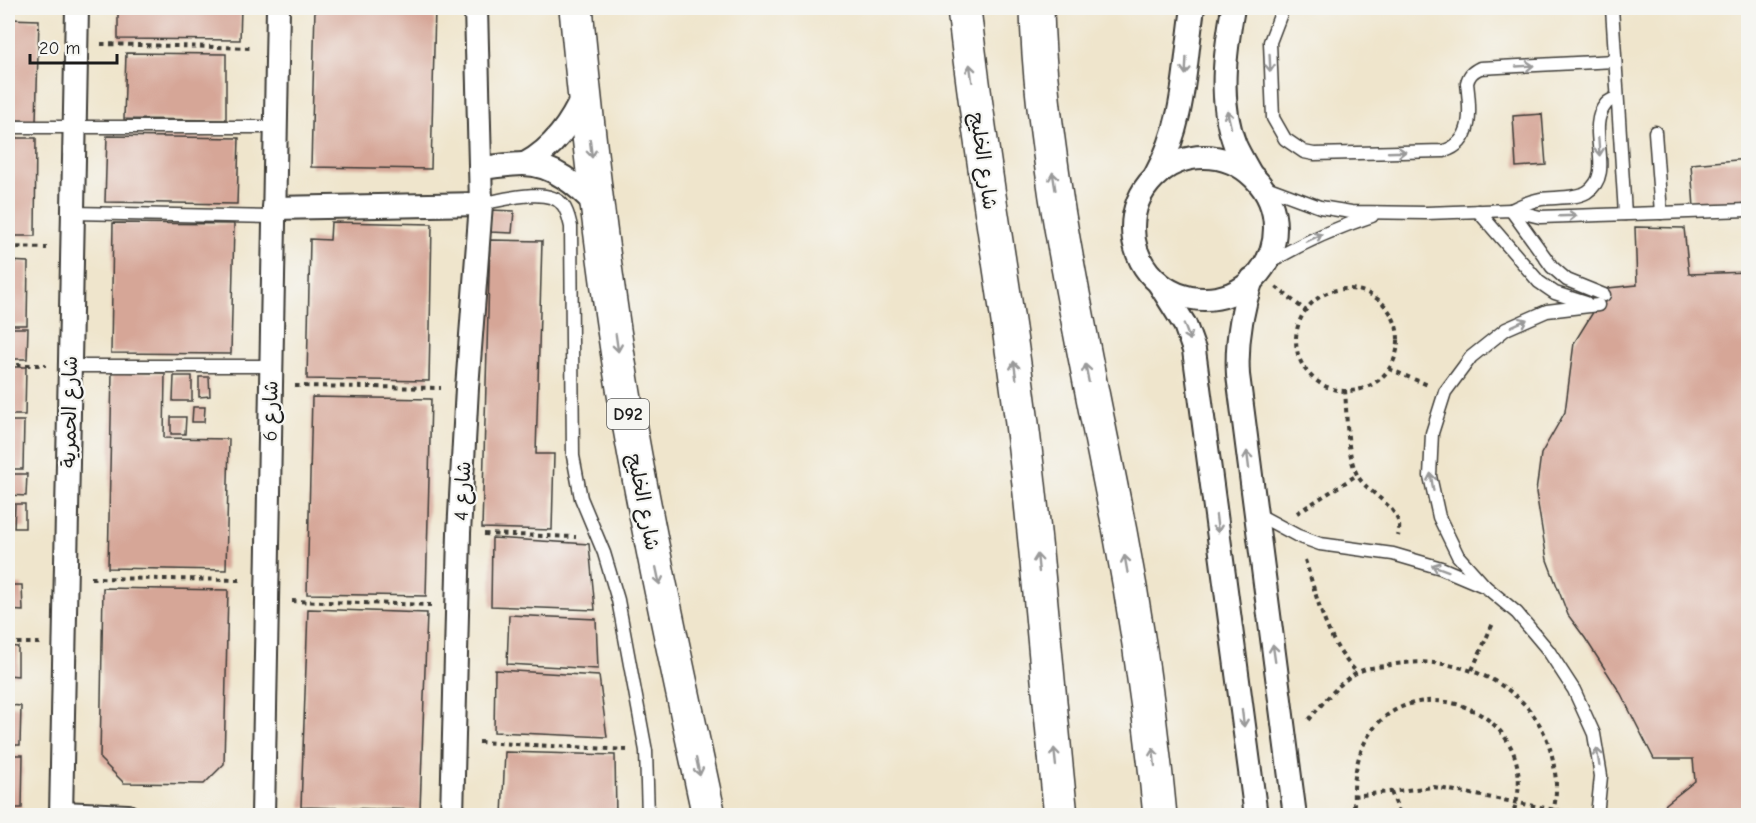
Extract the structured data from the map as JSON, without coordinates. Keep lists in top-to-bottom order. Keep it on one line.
{"streets":{"main road":["شارع الخليج","D92"],"street":["شارع 6","شارع الحمرية","شارع 4"]},"scale_bar":"20 m"}
